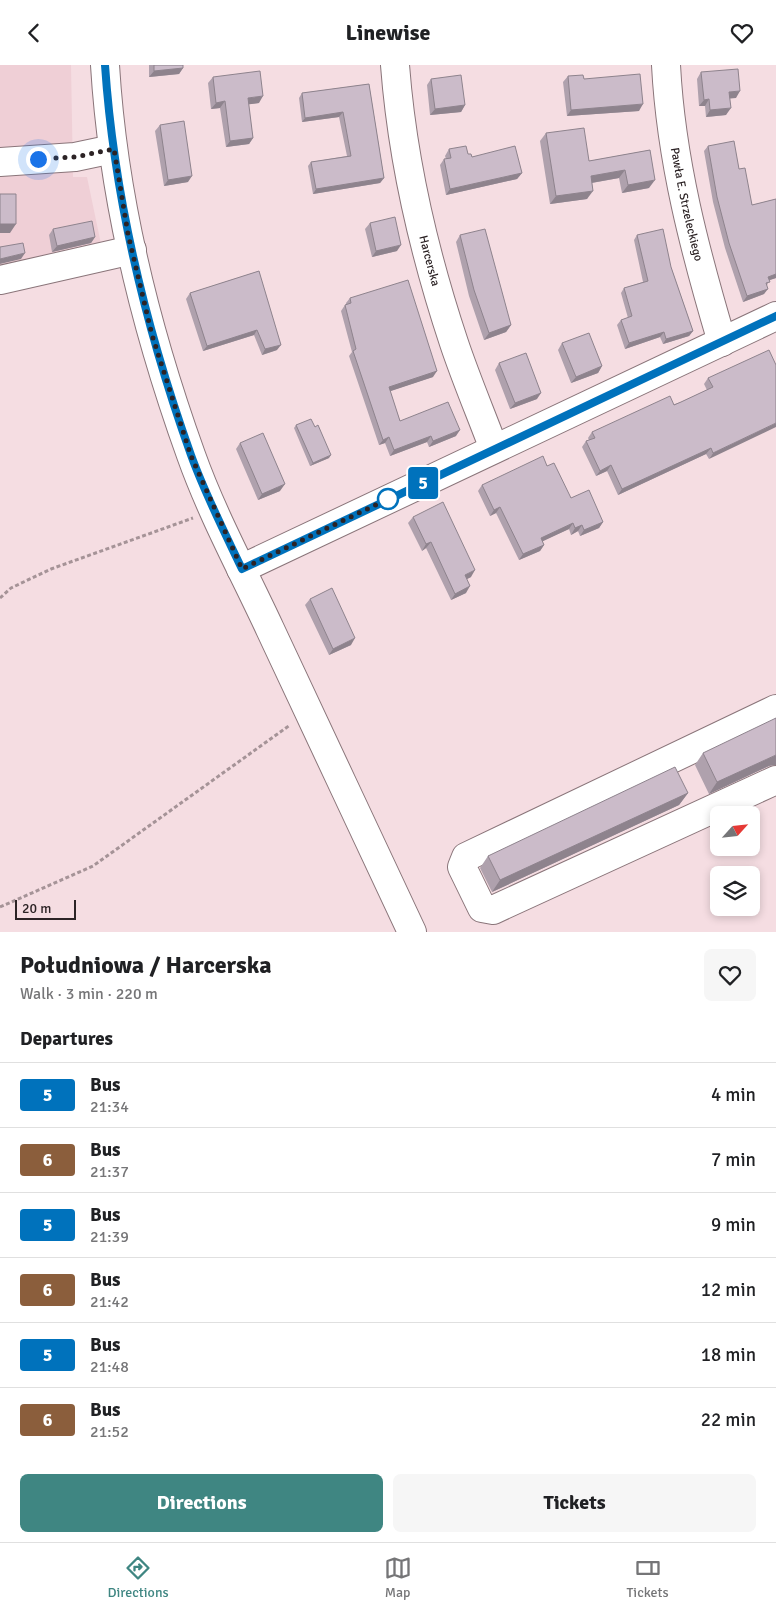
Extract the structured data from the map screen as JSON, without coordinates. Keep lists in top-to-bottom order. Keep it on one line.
{"streets":{"street":["Pawła E. Strzeleckiego","Harcerska"]},"lines":["bus line 5"],"scale_bar":"20 m","north":"top right","page":{"header":"Linewise","on_map":"5","scale":"20 m","heading":[["Południowa / Harcerska","Walk · 3 min · 220 m"],"Departures"],"list":[{"mark":"5","name":"Bus","note":"21:34","value":"4 min"},{"mark":"6","name":"Bus","note":"21:37","value":"7 min"},{"mark":"5","name":"Bus","note":"21:39","value":"9 min"},{"mark":"6","name":"Bus","note":"21:42","value":"12 min"},{"mark":"5","name":"Bus","note":"21:48","value":"18 min"},{"mark":"6","name":"Bus","note":"21:52","value":"22 min"}],"buttons":["Directions","Tickets"],"tabs":["Directions","Map","Tickets"]}}
